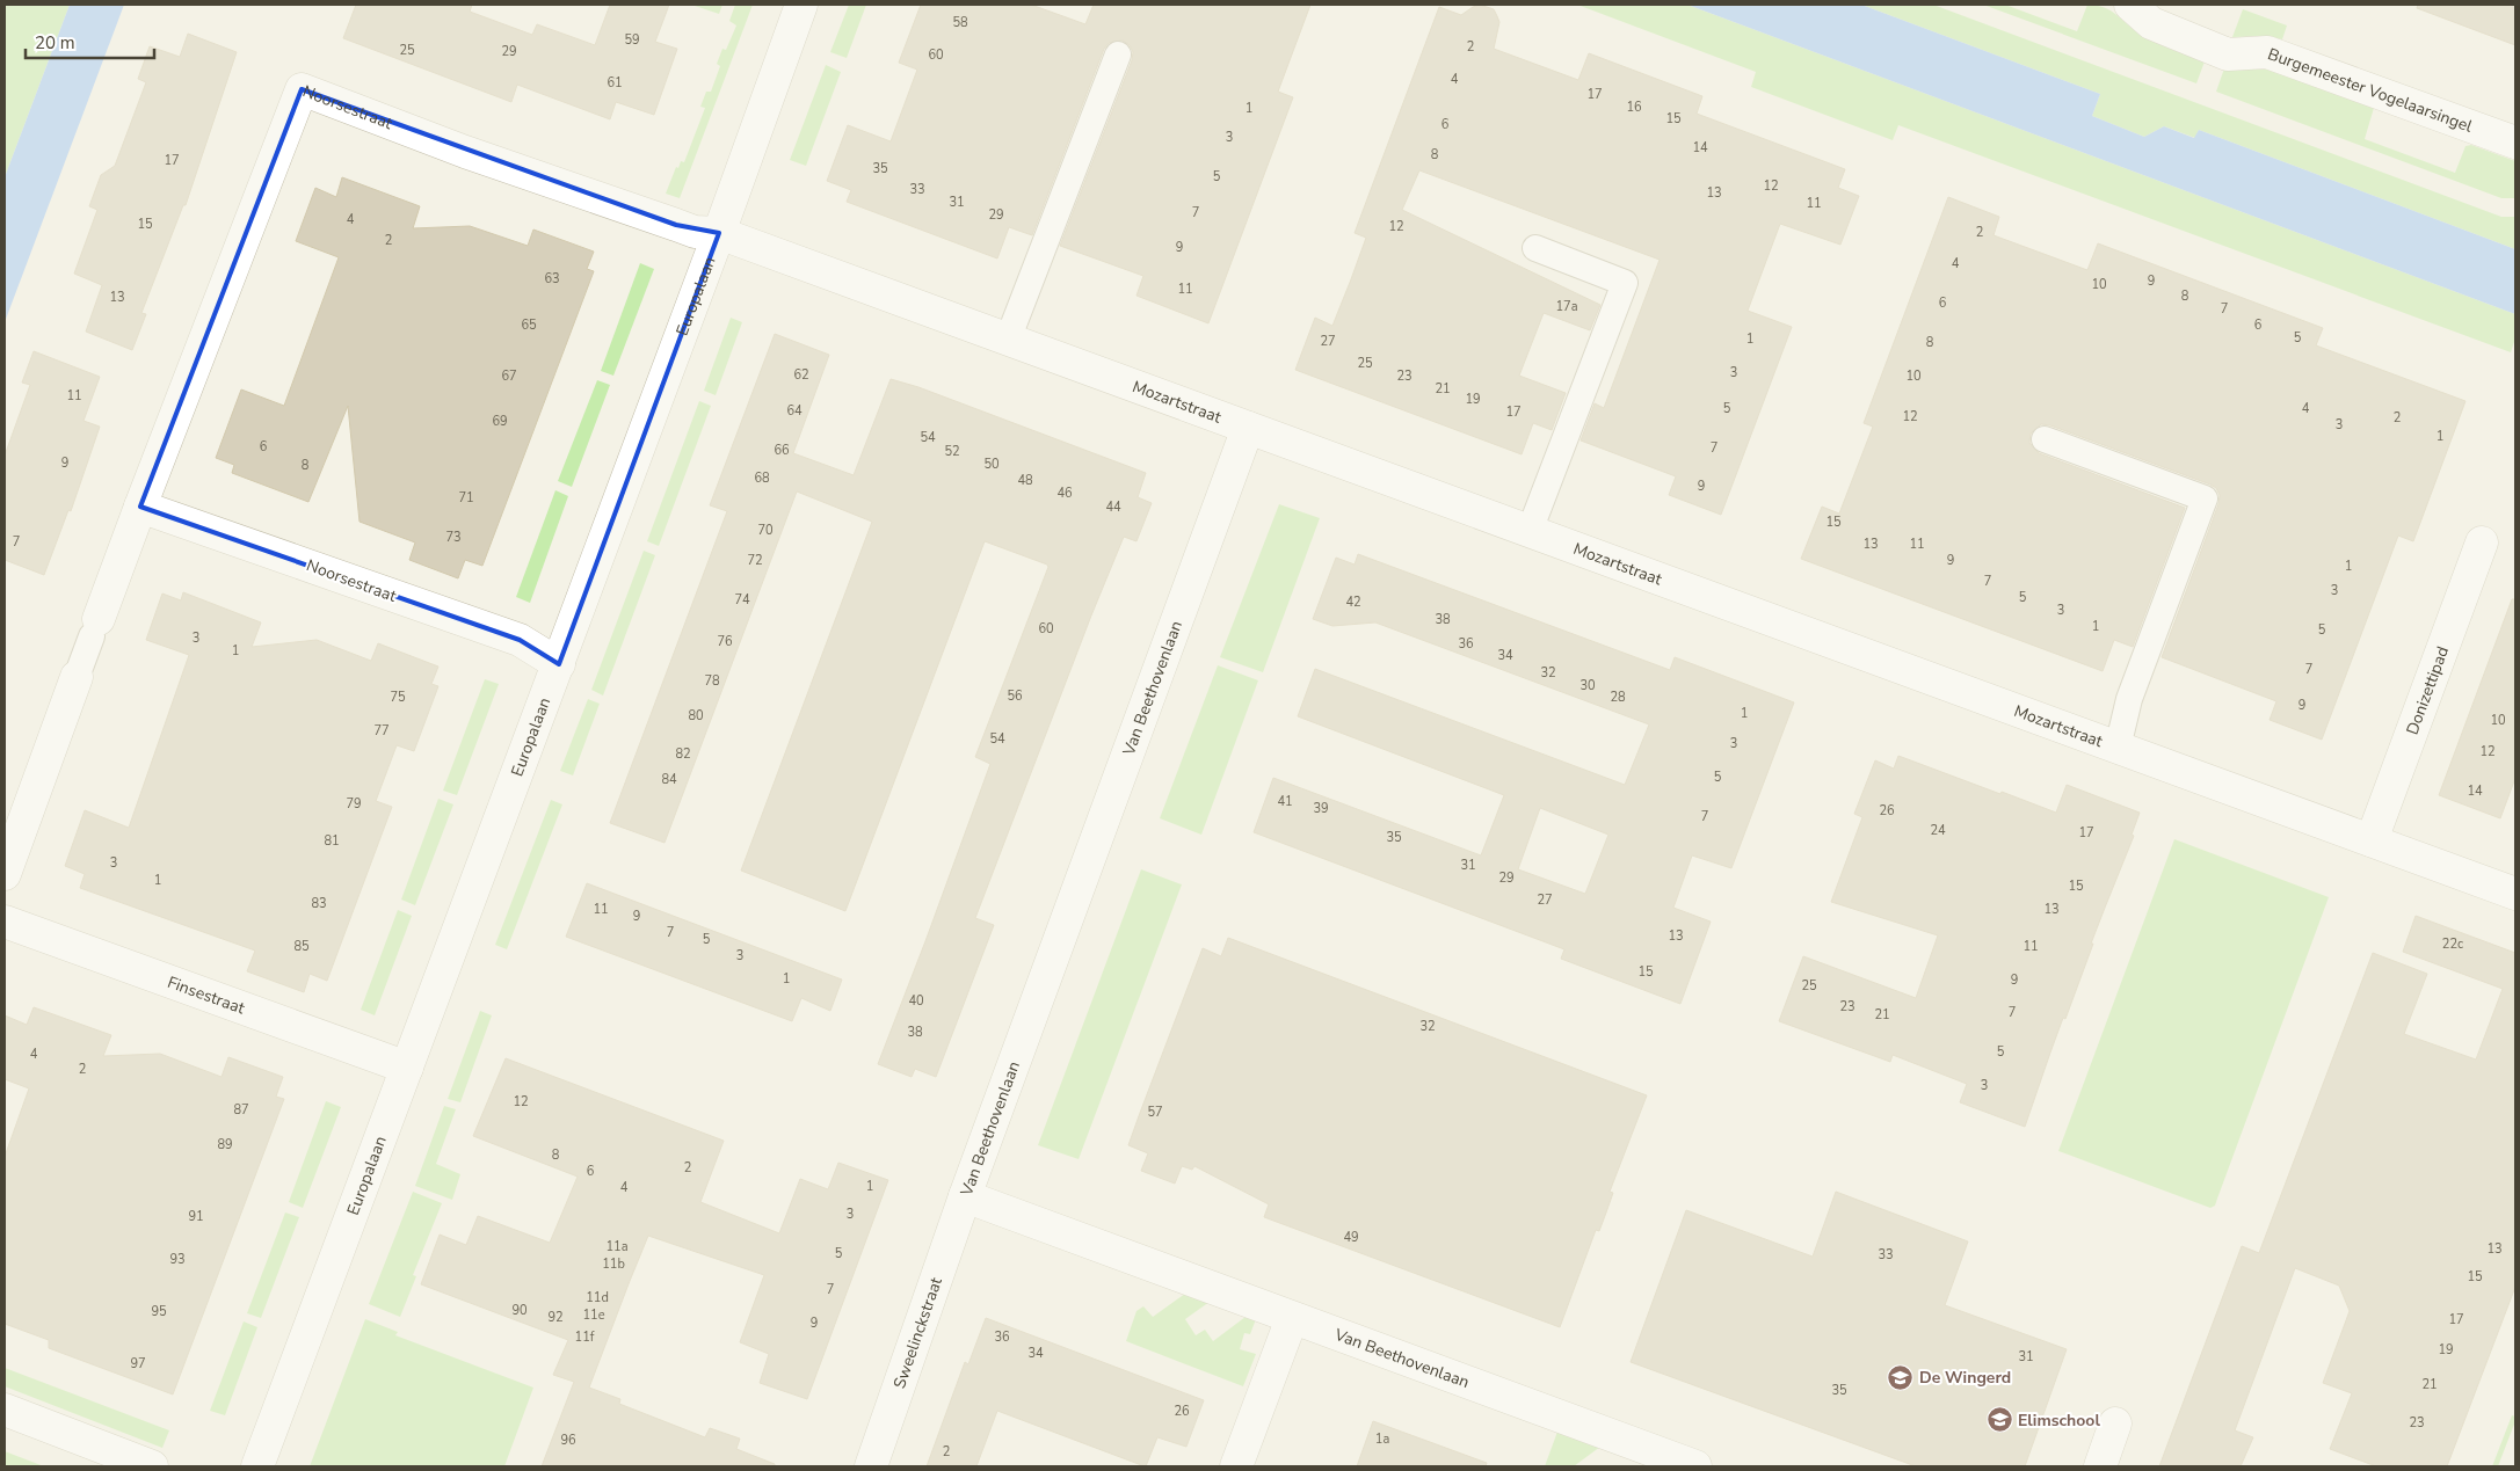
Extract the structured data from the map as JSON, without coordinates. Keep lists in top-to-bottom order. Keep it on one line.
{"streets":{"street":["Burgemeester Vogelaarsingel","Noorsestraat","Europalaan","Mozartstraat","Van Beethovenlaan","Donizettipad","Finsestraat","Sweelinckstraat"]},"crossings":[["Noorsestraat","Europalaan"],["Noorsestraat","Mozartstraat"],["Europalaan","Mozartstraat"],["Europalaan","Finsestraat"],["Mozartstraat","Van Beethovenlaan"],["Mozartstraat","Donizettipad"],["Van Beethovenlaan","Sweelinckstraat"]],"places":{"school or university":["De Wingerd","Elimschool"]},"house_numbers":["58","59","2","25","29","60","4","61","17","16","1","15","6","3","14","8","17","35","5","12","33","13","31","11","7","29","4","15","12","2","2","9","4","63","9","10","11","8","13","6","17a","7","65","6","5","1","27","8","25","3","62","67","23","10","21","11","19","5","4","64","17","12","2","69","3","1","54","6","7","66","52","9","50","8","68","48","9","46","71","44","15","70","73","7","13","11","72","9","1","7","3","5","74","42","3","38","1","60","5","3","76","36","1","34","7","32","78","30","56","75","28","9","1","80","10","77","54","3","12","82","5","84","14","41","79","39","26","7","24","17","35","81","3","31","29","1","15","27","83","11","13","9","7","13","5","22c","85","11","3","15","1","9","25","40","23","7","21","32","38","5","4","2","3","12","87","57","89","8","2","6","1","4","3","91","49","11a","13","5","33","93","11b","15","7","11d","90","95","11e","92","17","9","11f","36","19","34","31","97","21","35","26","23","1a","96","2"],"scale_bar":"20 m"}
